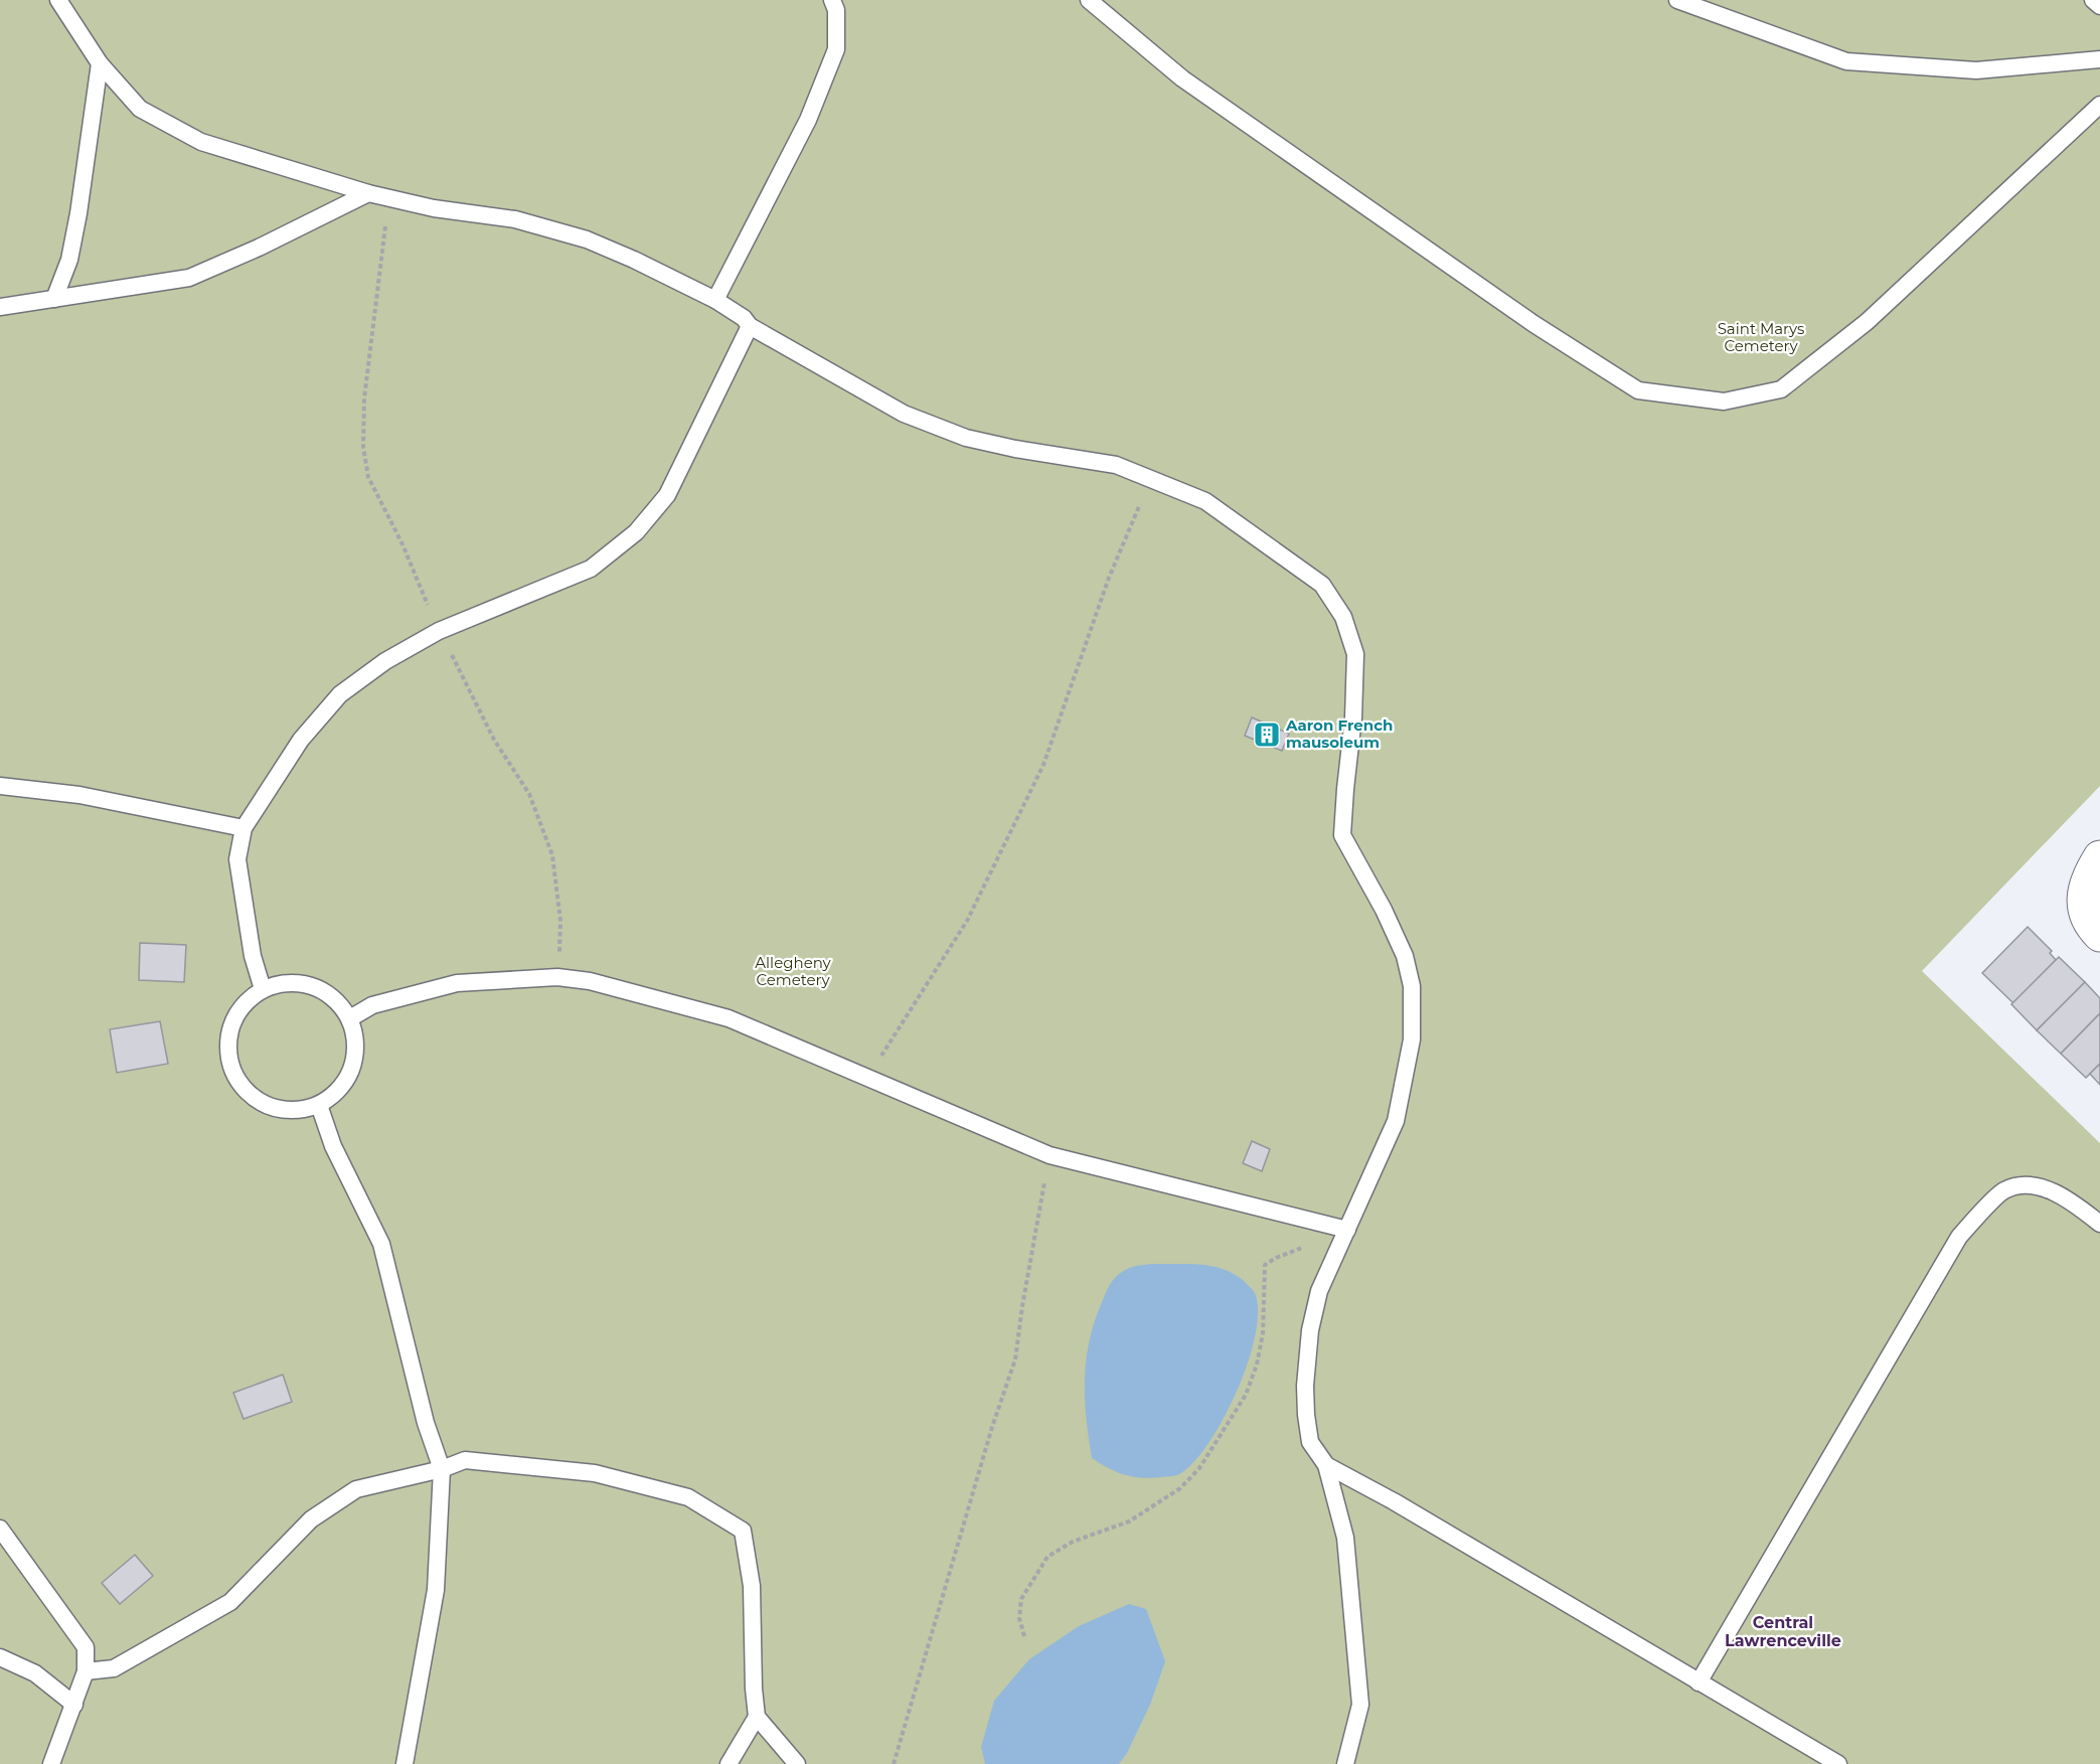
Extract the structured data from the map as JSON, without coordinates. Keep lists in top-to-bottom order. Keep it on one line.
{"districts":["Central Lawrenceville"],"parks":["Saint Marys Cemetery","Allegheny Cemetery"],"places":{"building":["Aaron French mausoleum"]}}
